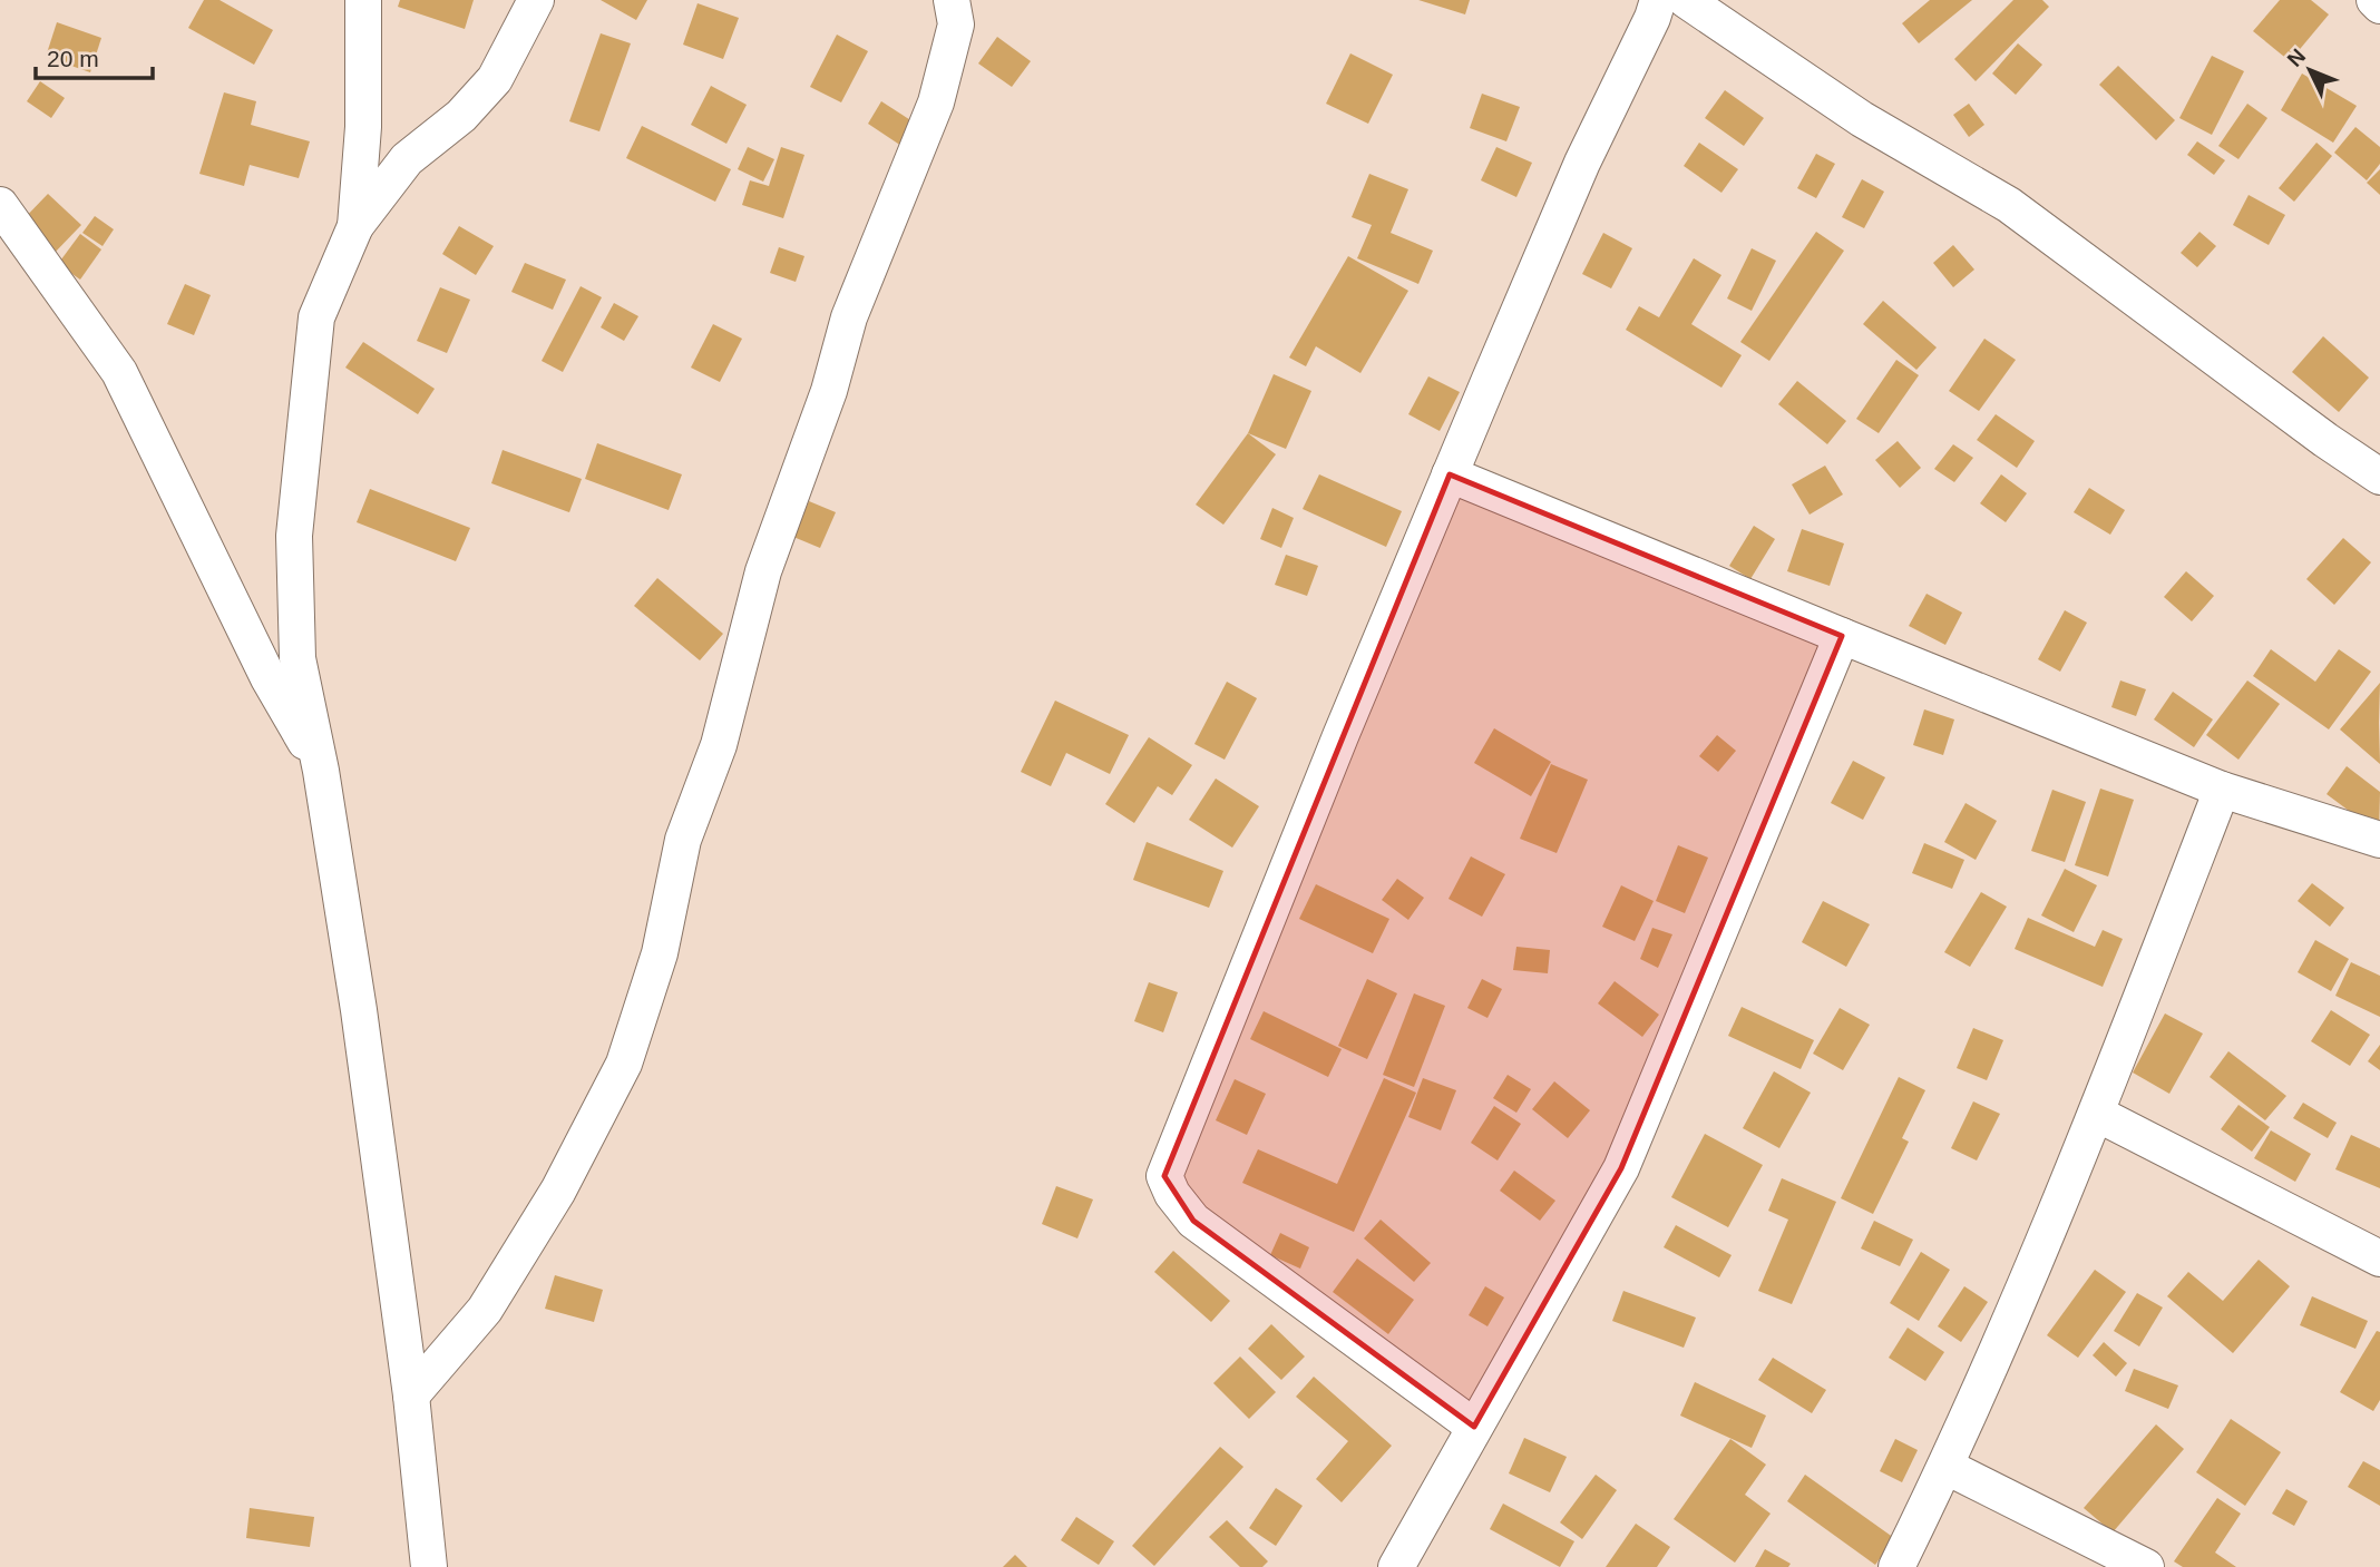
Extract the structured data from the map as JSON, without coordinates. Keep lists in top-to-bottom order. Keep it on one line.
{"scale_bar":"20 m","north":"top left"}
